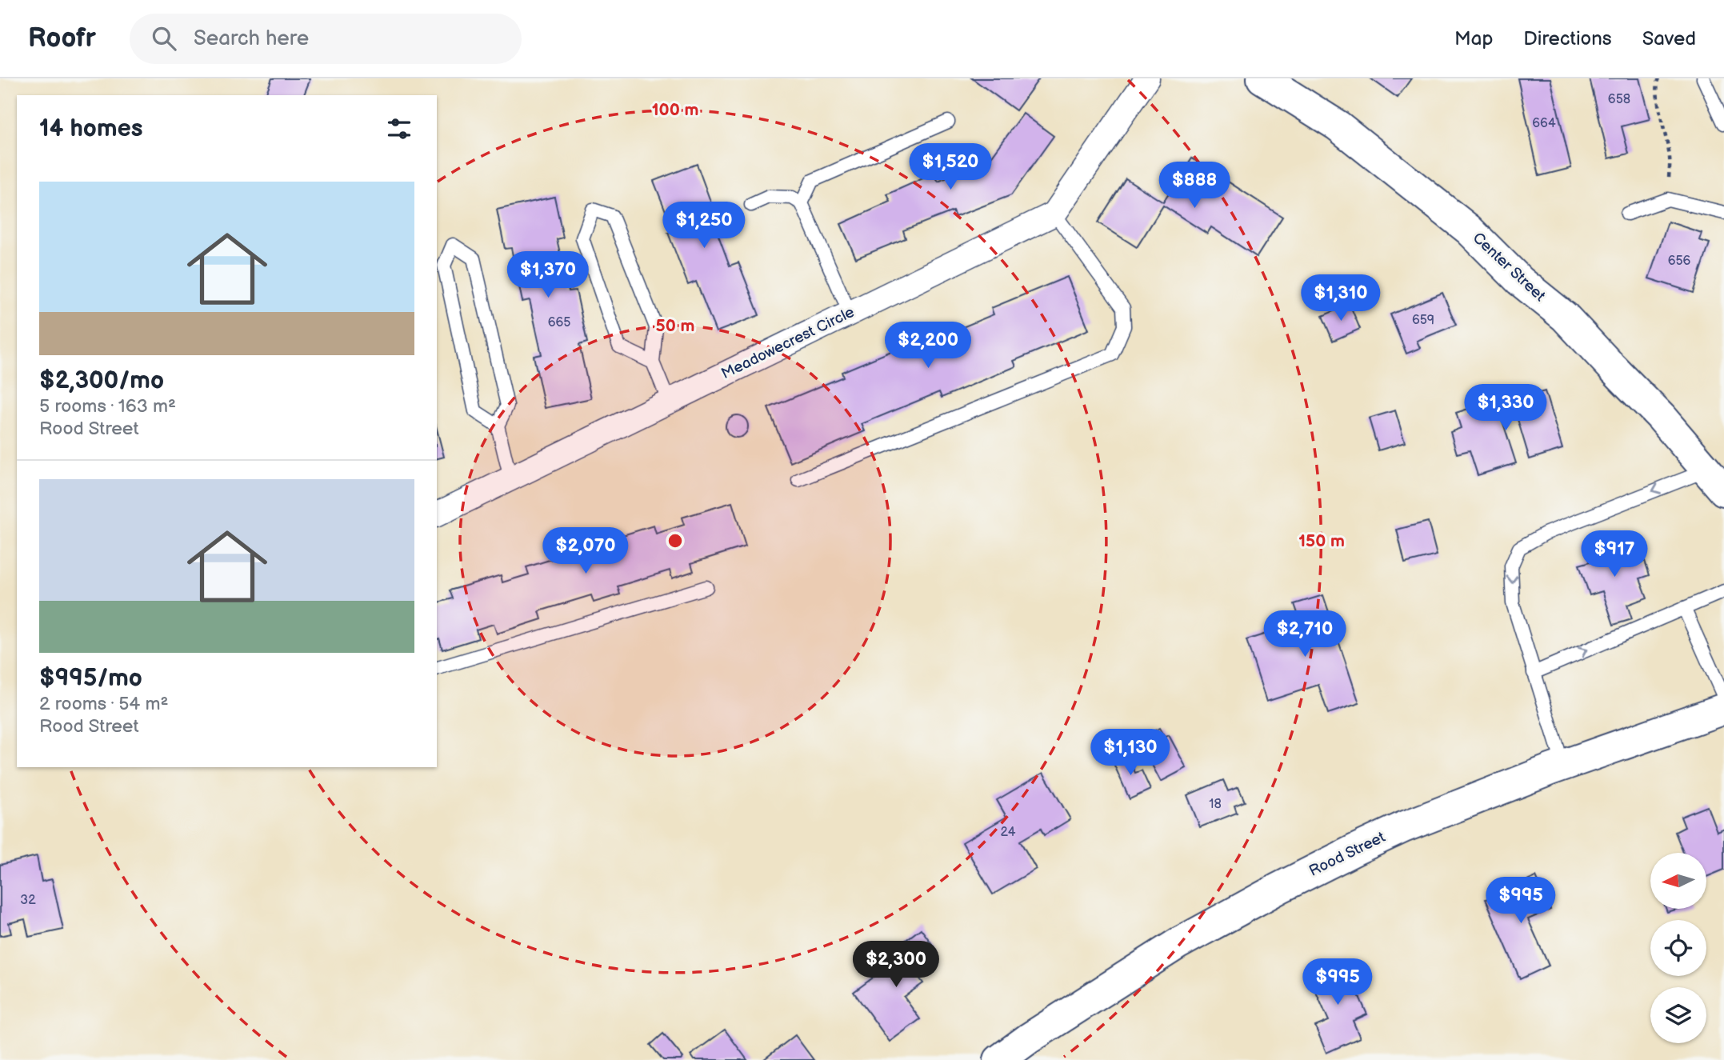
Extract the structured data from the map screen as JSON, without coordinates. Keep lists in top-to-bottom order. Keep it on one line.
{"streets":{"main road":["Center Street","Rood Street"],"street":["Meadowecrest Circle"]},"house_numbers":["658","664","656","659","665","18","24","32"],"north":"left","page":{"header":"Roofr","search":"Search here","nav":["Map","Directions","Saved"],"heading":"14 homes","price":["$1,520","$888","$1,250","$1,370","$1,310","$2,200","$1,330","$2,070","$917","$2,710","$1,130","$995","$2,300","$995"],"list":[{"name":"$2,300/mo","note":"5 rooms · 163 m² · Rood Street"},{"name":"$995/mo","note":"2 rooms · 54 m² · Rood Street"}]},"rings":["100 m","50 m","150 m"]}
